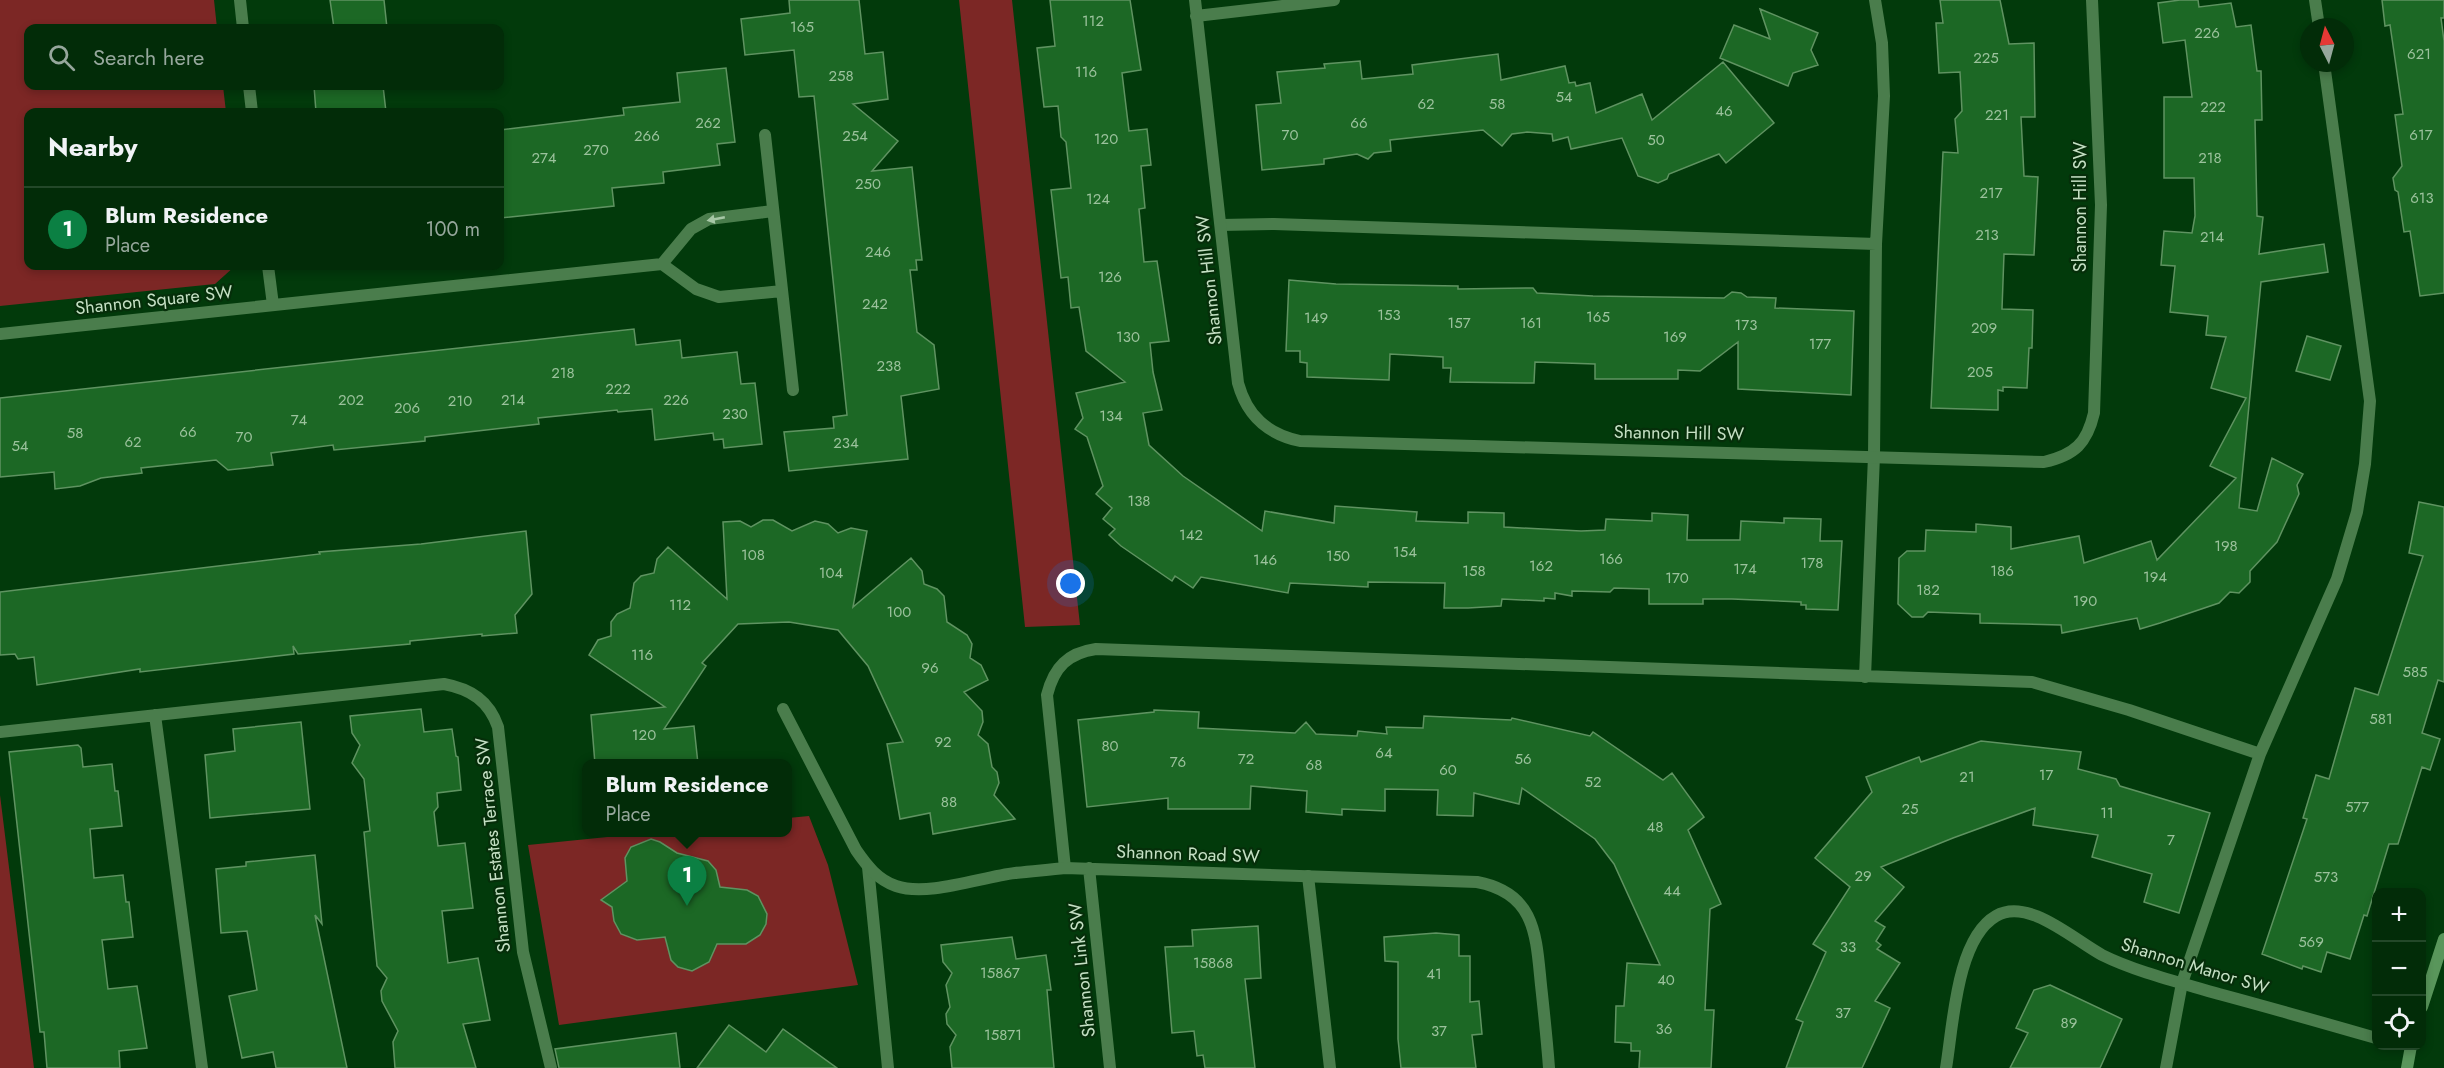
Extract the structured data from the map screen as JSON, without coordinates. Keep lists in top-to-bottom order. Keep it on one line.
{"streets":{"street":["Shannon Hill SW","Shannon Square SW","Shannon Estates Terrace SW","Shannon Road SW","Shannon Manor SW","Shannon Link SW"]},"crossings":[["Shannon Road SW","Shannon Link SW"]],"house_numbers":["112","165","226","621","225","116","258","54","62","58","222","46","221","262","66","70","617","266","254","120","50","270","274","218","250","217","613","124","213","214","246","126","242","153","165","149","157","161","173","209","130","169","177","238","205","218","222","202","214","226","210","206","230","134","74","66","58","70","62","234","54","138","142","198","154","108","150","166","146","178","162","174","158","186","104","194","170","182","190","112","100","116","96","585","581","120","92","80","64","72","56","76","68","60","17","21","52","88","577","25","11","48","7","29","573","44","569","33","15868","15867","41","40","37","89","36","37","15871"],"north":"top","page":{"search":"Search here","heading":"Nearby","list":[{"mark":"1","name":"Blum Residence","note":"Place","value":"100 m"}],"popup":["Blum Residence","Place"],"pins":"1","map_buttons":["+","−"]}}
